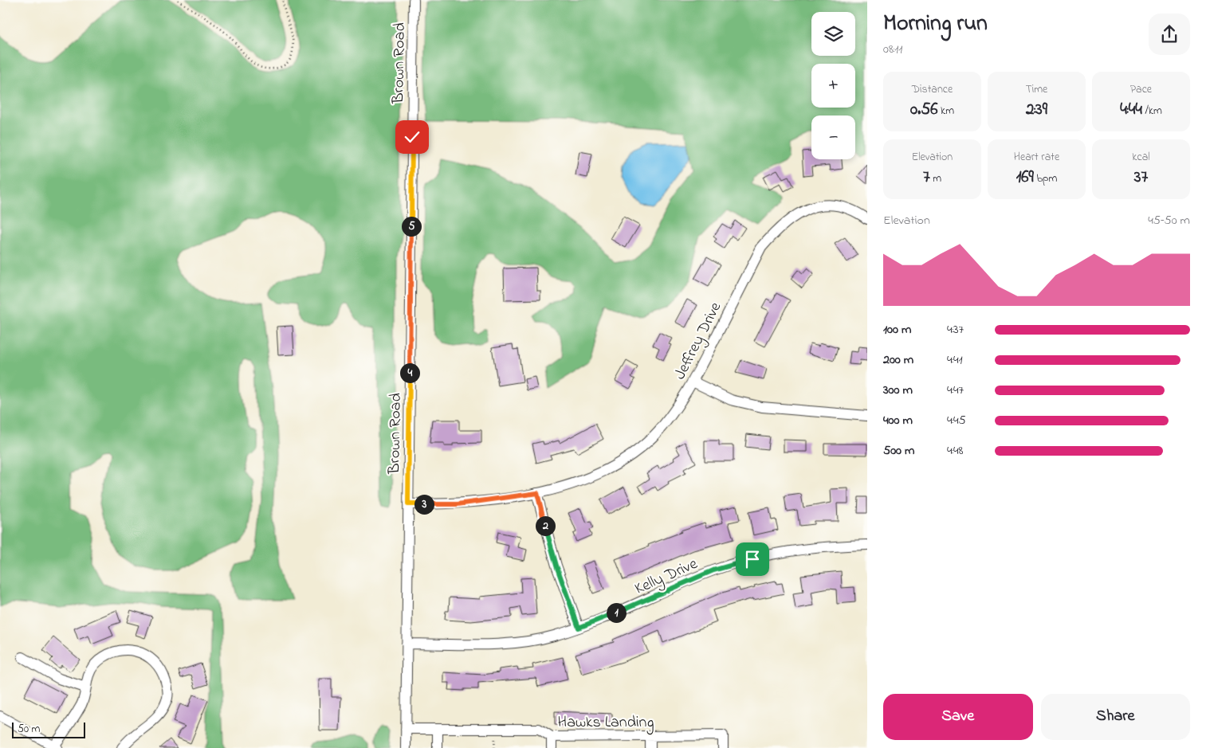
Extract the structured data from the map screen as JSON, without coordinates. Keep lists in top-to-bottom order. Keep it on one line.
{"streets":{"street":["Brown Road","Jeffrey Drive","Kelly Drive","Hawks Landing"]},"crossings":[["Brown Road","Jeffrey Drive"],["Brown Road","Kelly Drive"],["Brown Road","Hawks Landing"]],"scale_bar":"50 m","page":{"heading":["Morning run","08:11"],"map_buttons":["+","−"],"stats":[["Distance","0.56 km"],["Time","2:39"],["Pace","4:44 /km"],["Elevation","7 m"],["Heart rate","169 bpm"],["kcal","37"]],"chart":["Elevation","45–50 m"],"pins":["5","4","3","2","1"],"list":[{"name":"100 m","note":"4:37"},{"name":"200 m","note":"4:41"},{"name":"300 m","note":"4:47"},{"name":"400 m","note":"4:45"},{"name":"500 m","note":"4:48"}],"buttons":["Save","Share"],"scale":"50 m"}}
